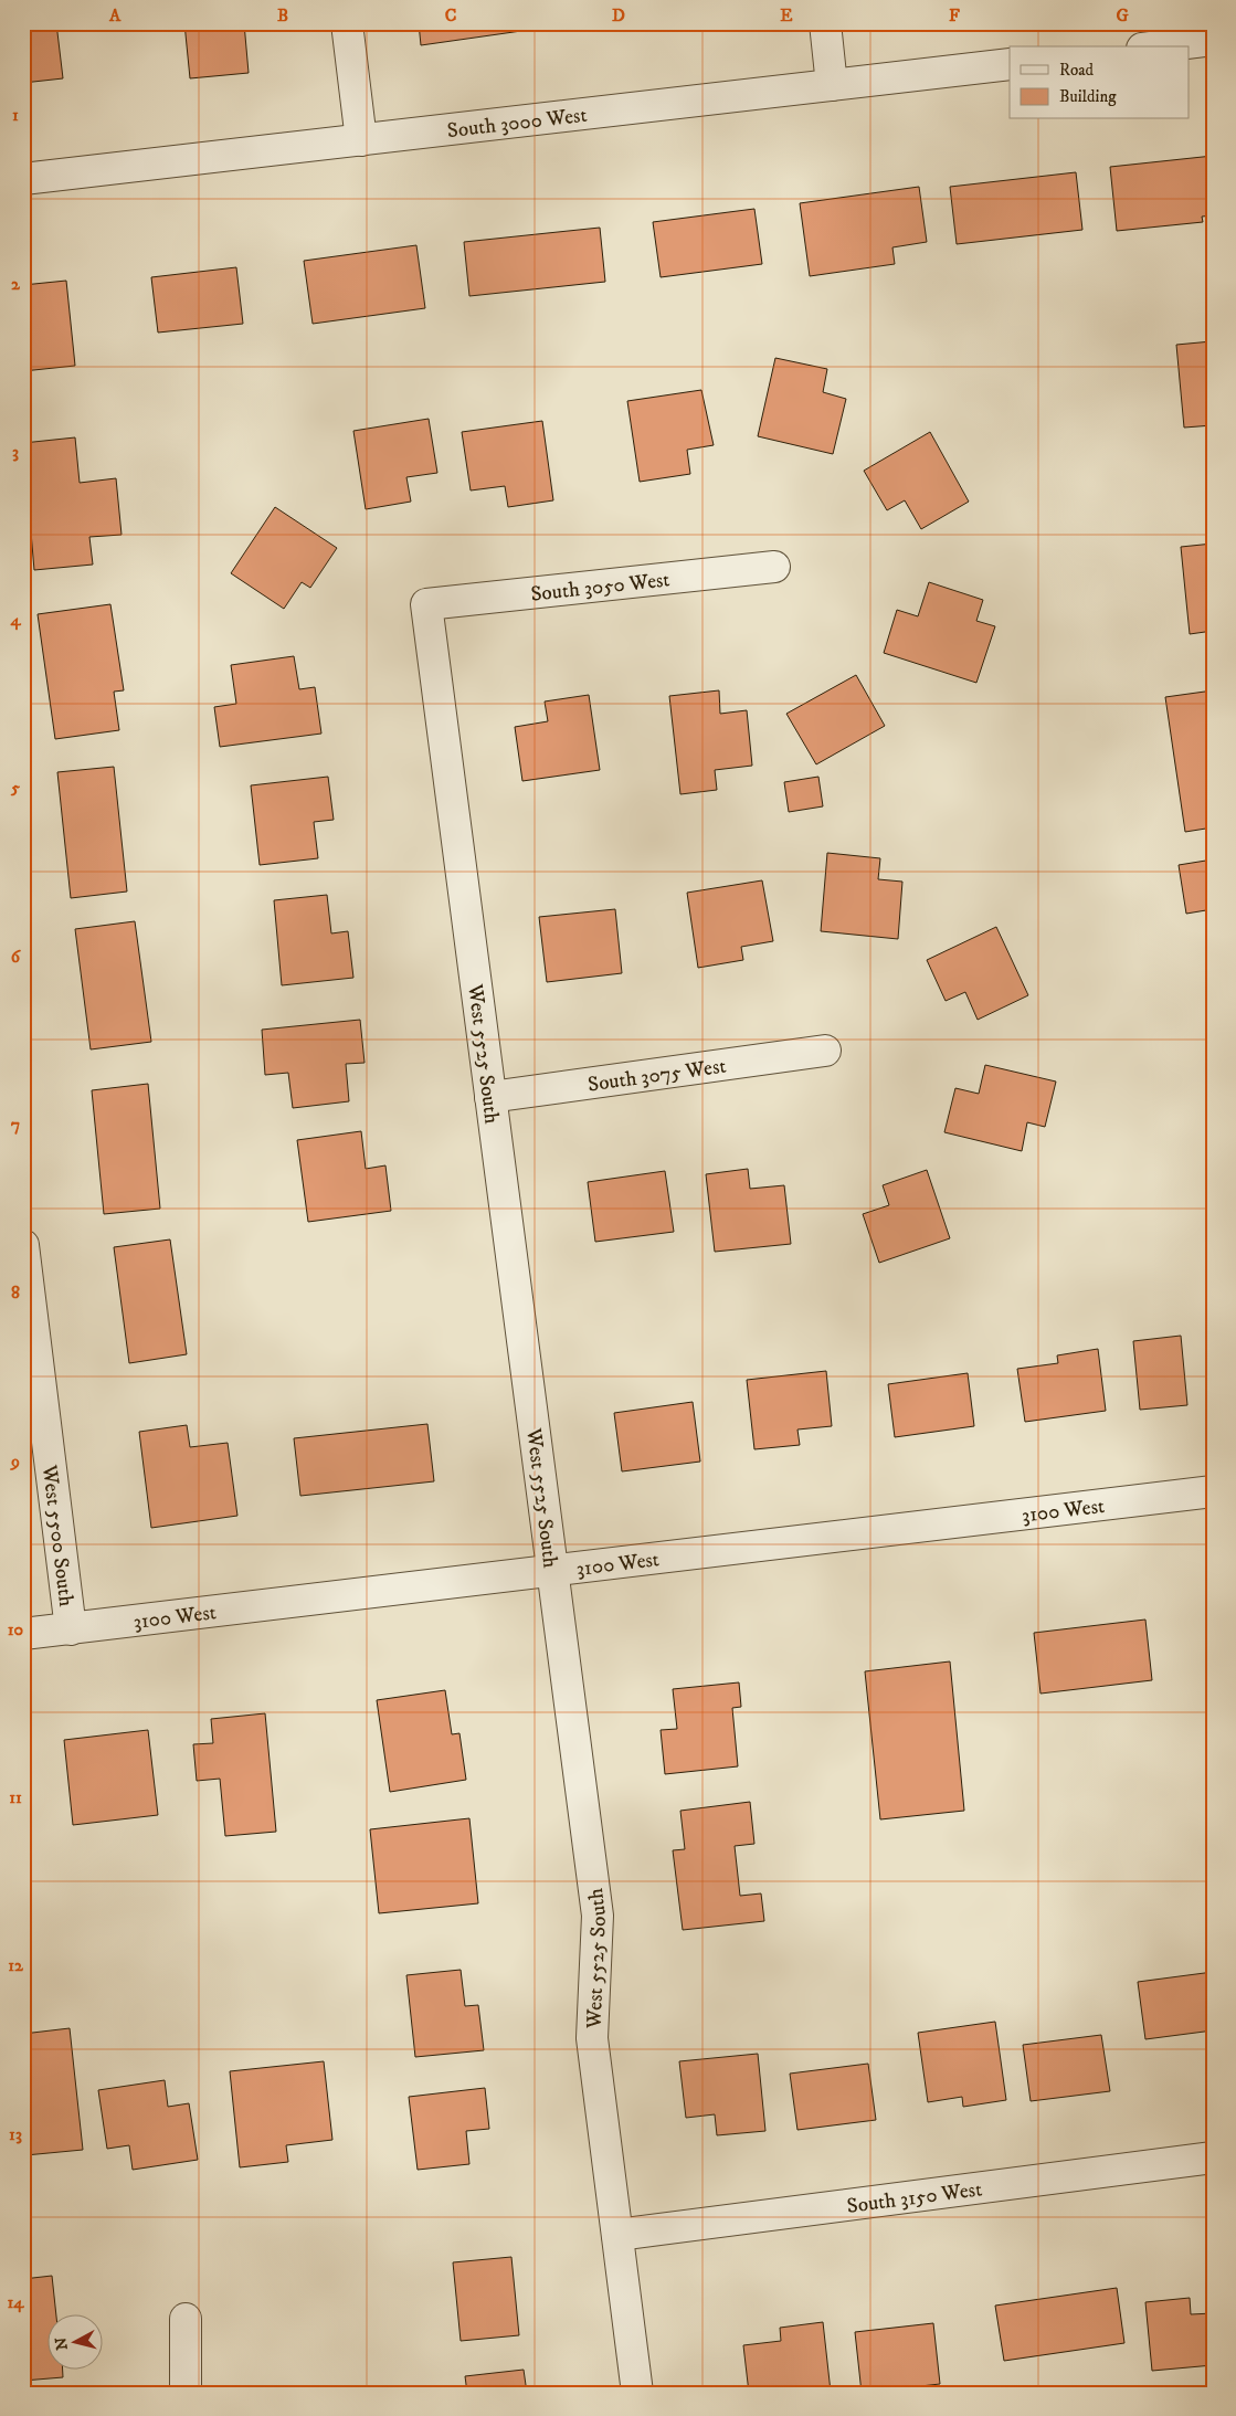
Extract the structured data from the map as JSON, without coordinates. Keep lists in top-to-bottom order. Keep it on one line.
{"streets":{"street":["South 3000 West","South 3050 West","West 5525 South","South 3075 West","3100 West","West 5500 South","South 3150 West"]},"crossings":[["South 3050 West","West 5525 South"],["West 5525 South","South 3075 West"],["West 5525 South","3100 West"],["West 5525 South","South 3150 West"],["3100 West","West 5500 South"]],"legend":["Road","Building"],"north":"left","grid":{"columns":["A","B","C","D","E","F","G"],"rows":["1","2","3","4","5","6","7","8","9","10","11","12","13","14"]}}
